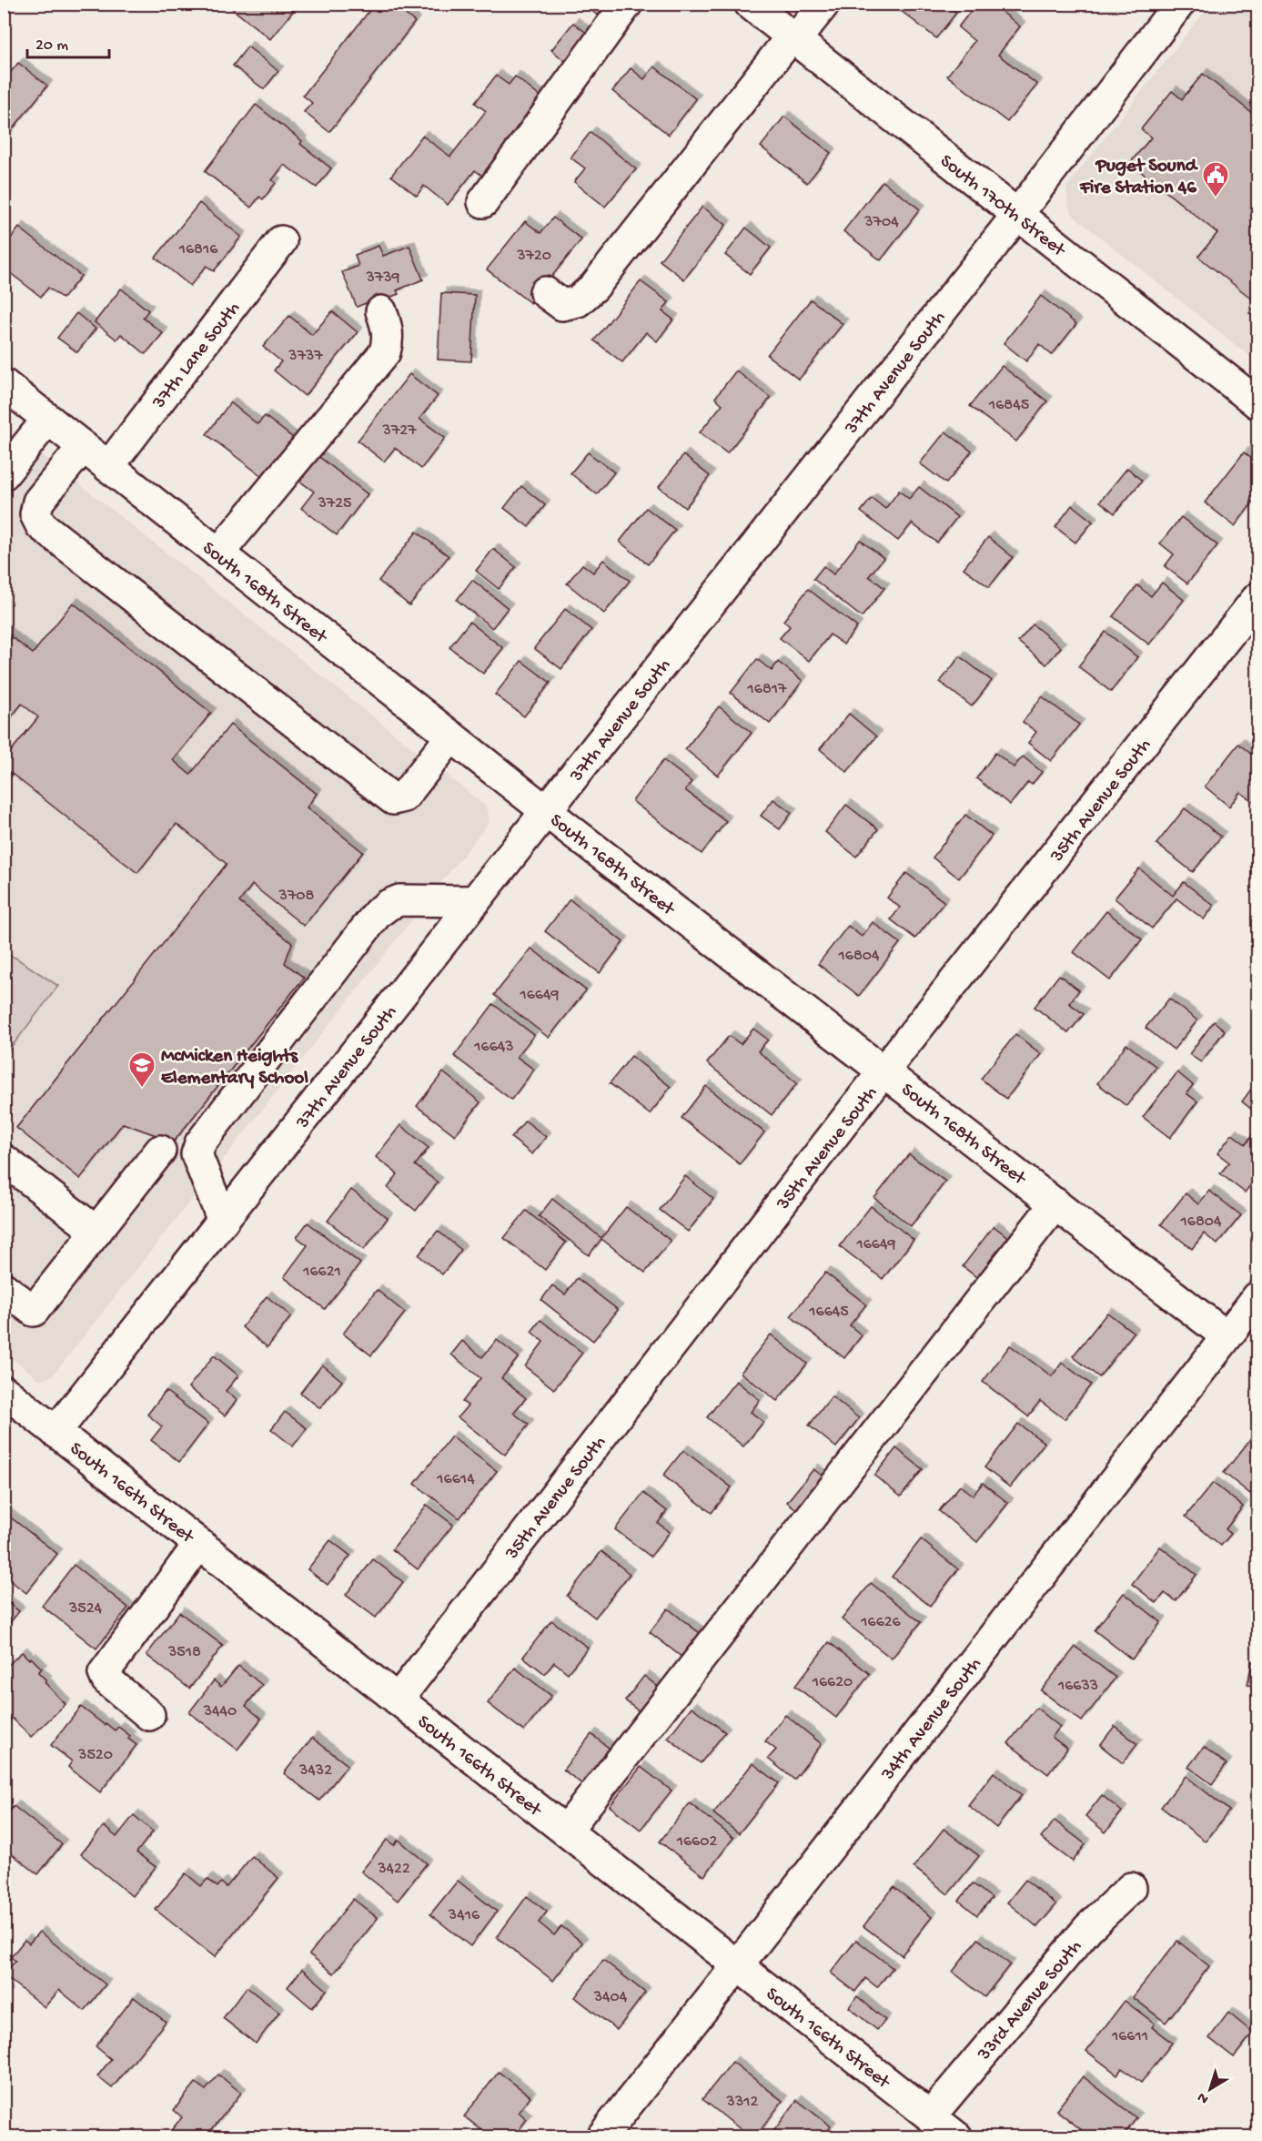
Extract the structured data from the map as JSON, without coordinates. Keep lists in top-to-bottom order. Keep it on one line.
{"streets":{"street":["South 170th Street","37th Lane South","37th Avenue South","South 168th Street","35th Avenue South","South 166th Street","34th Avenue South","33rd Avenue South"]},"crossings":[["South 170th Street","37th Avenue South"],["37th Lane South","South 168th Street"],["37th Avenue South","South 168th Street"],["37th Avenue South","South 166th Street"],["South 168th Street","35th Avenue South"],["South 168th Street","34th Avenue South"],["35th Avenue South","South 166th Street"],["South 166th Street","34th Avenue South"],["South 166th Street","33rd Avenue South"]],"places":{"public building":["Puget Sound Fire Station 46"],"school or university":["McMicken Heights Elementary School"]},"house_numbers":["3704","16816","3720","3739","3737","16845","3727","3725","16817","3708","16804","16649","16643","16804","16649","16621","16645","16614","3524","16626","3518","16620","16633","3440","3520","3432","16602","3422","3416","3404","16611","3312"],"scale_bar":"20 m","north":"bottom left"}
